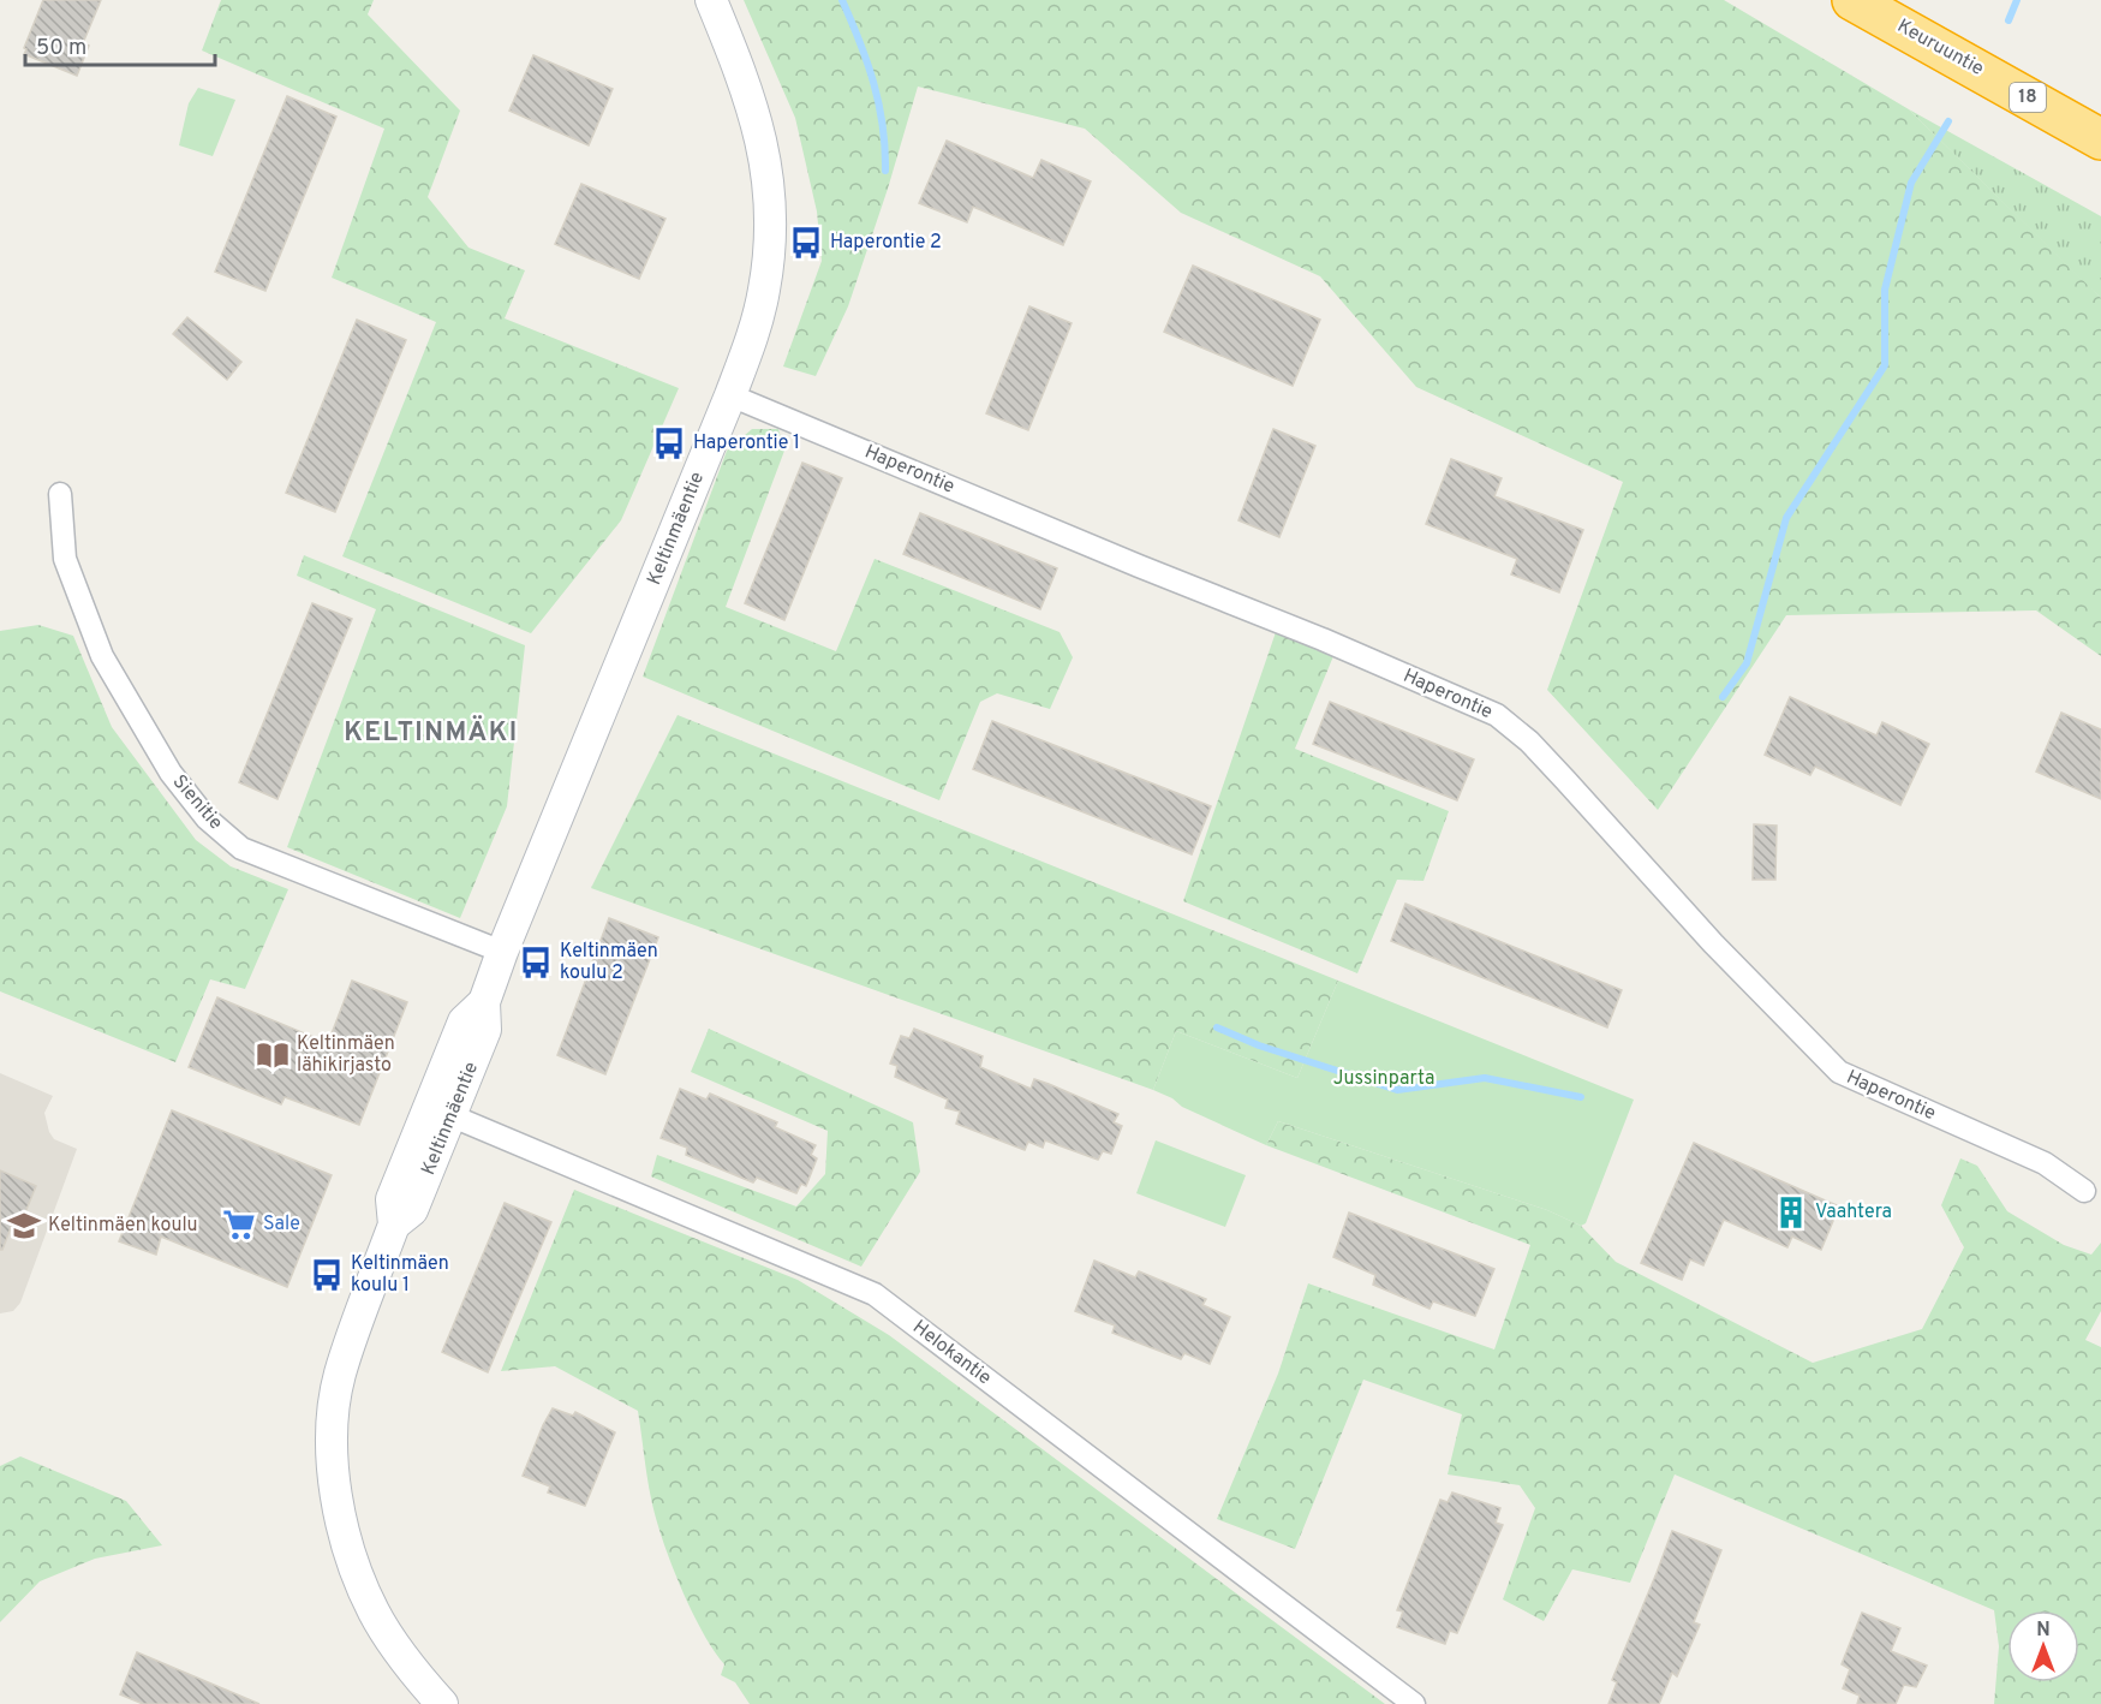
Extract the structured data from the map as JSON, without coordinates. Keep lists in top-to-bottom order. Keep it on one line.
{"streets":{"highway":["Keuruuntie","18"],"main road":["Keltinmäentie"],"street":["Haperontie","Sienitie","Helokantie"]},"crossings":[["Haperontie","Keltinmäentie"],["Keltinmäentie","Sienitie"],["Keltinmäentie","Helokantie"]],"districts":["KELTINMÄKI"],"parks":["Jussinparta"],"places":{"bus stop":["Haperontie 2","Haperontie 1","Keltinmäen koulu 2","Keltinmäen koulu 1"],"library":["Keltinmäen lähikirjasto"],"building":["Vaahtera"],"supermarket":["Sale"],"school or university":["Keltinmäen koulu"]},"scale_bar":"50 m","north":"top"}
